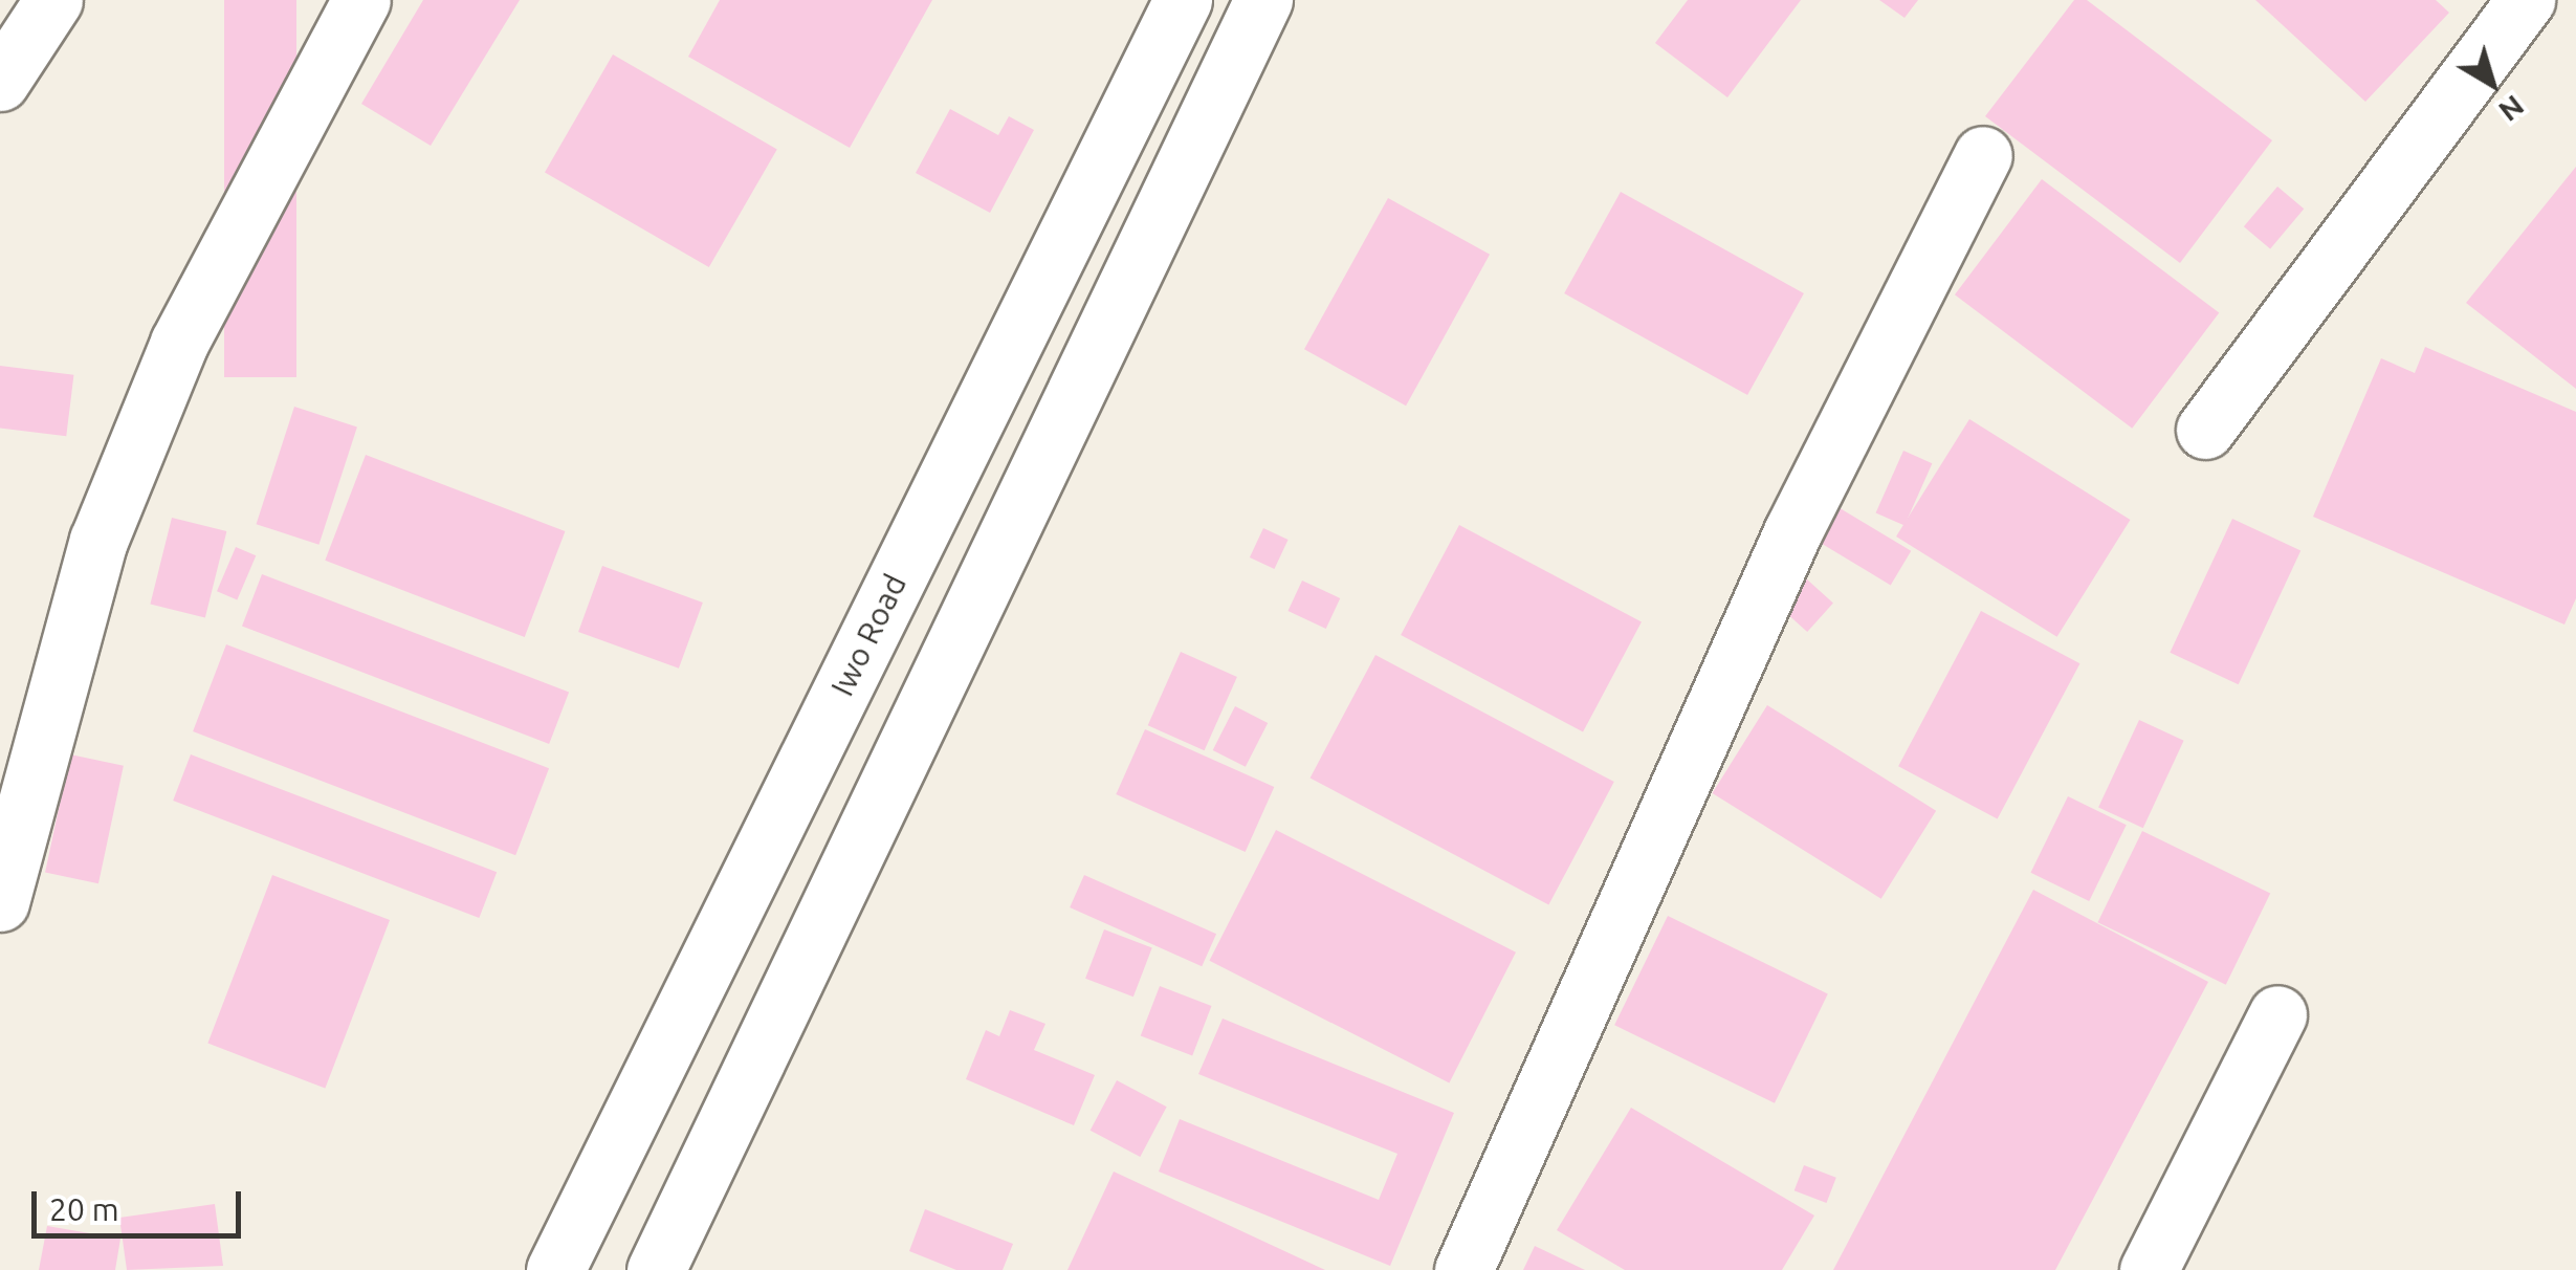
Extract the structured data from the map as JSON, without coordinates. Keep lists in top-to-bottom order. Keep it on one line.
{"streets":{"main road":["Iwo Road"]},"scale_bar":"20 m","north":"bottom right"}
